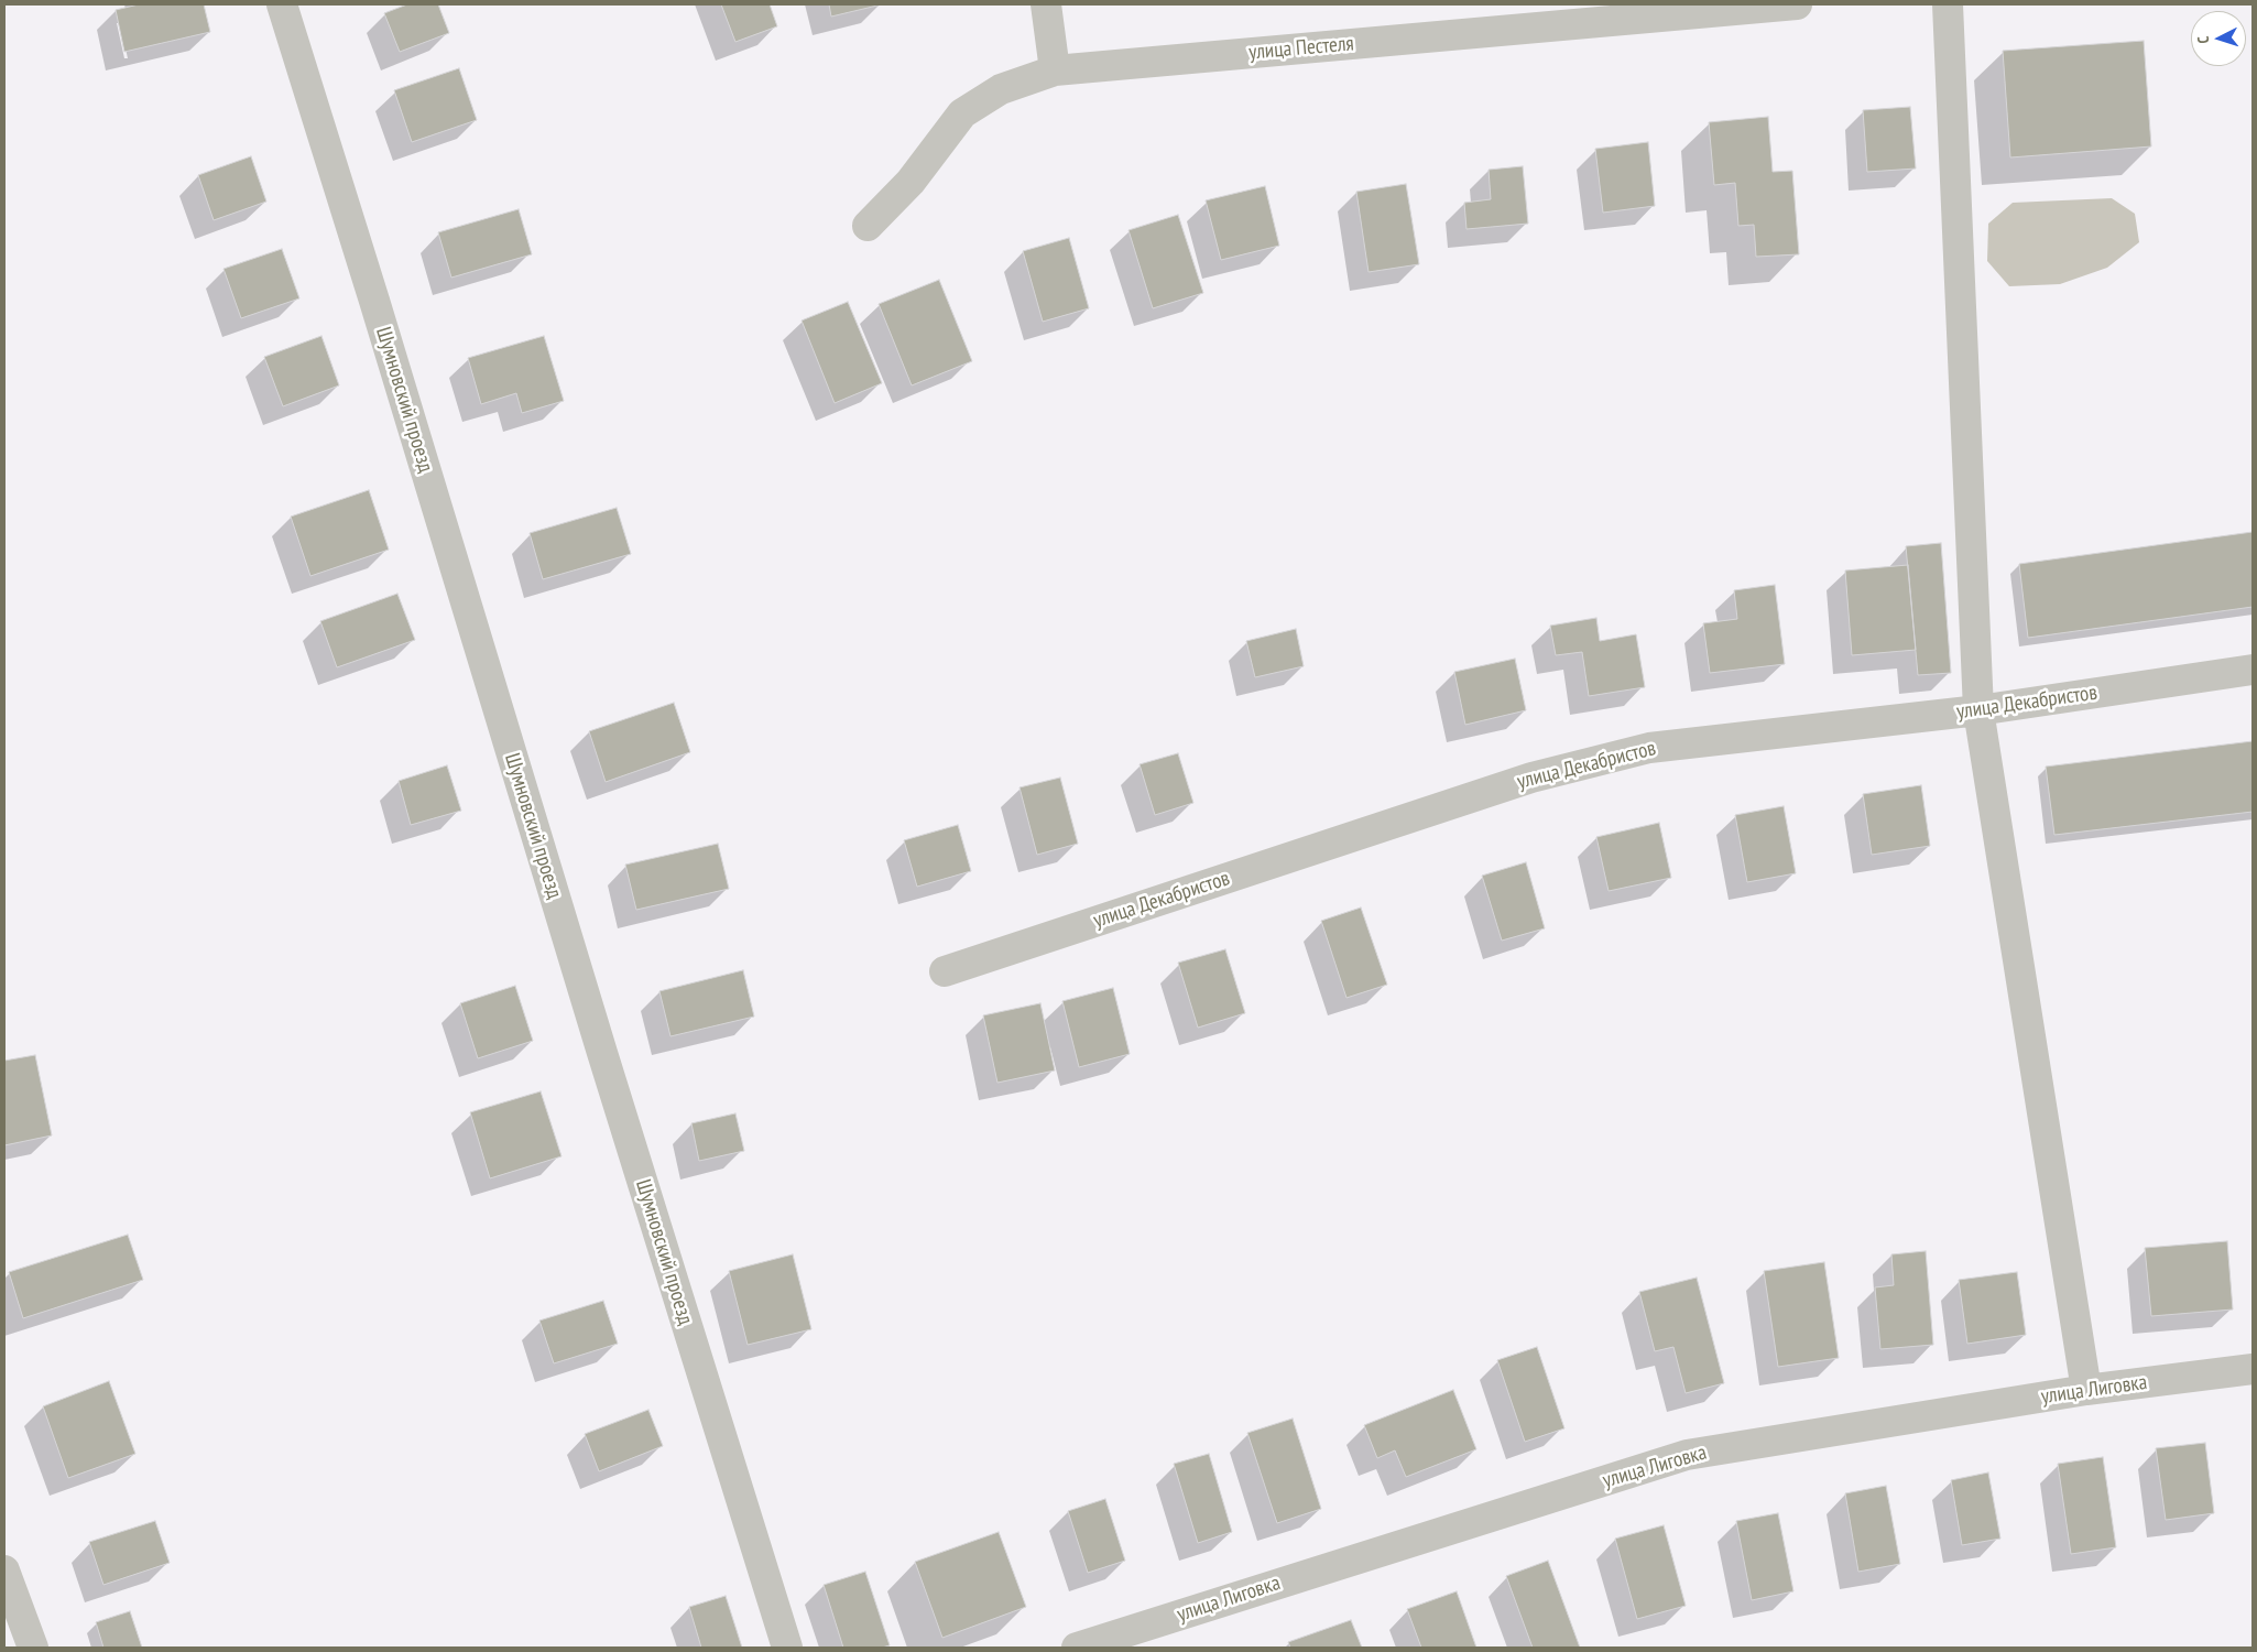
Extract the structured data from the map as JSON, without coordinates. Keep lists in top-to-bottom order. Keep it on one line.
{"streets":{"street":["улица Пестеля","Шумновский проезд","улица Декабристов","улица Лиговка"]},"north":"left"}
